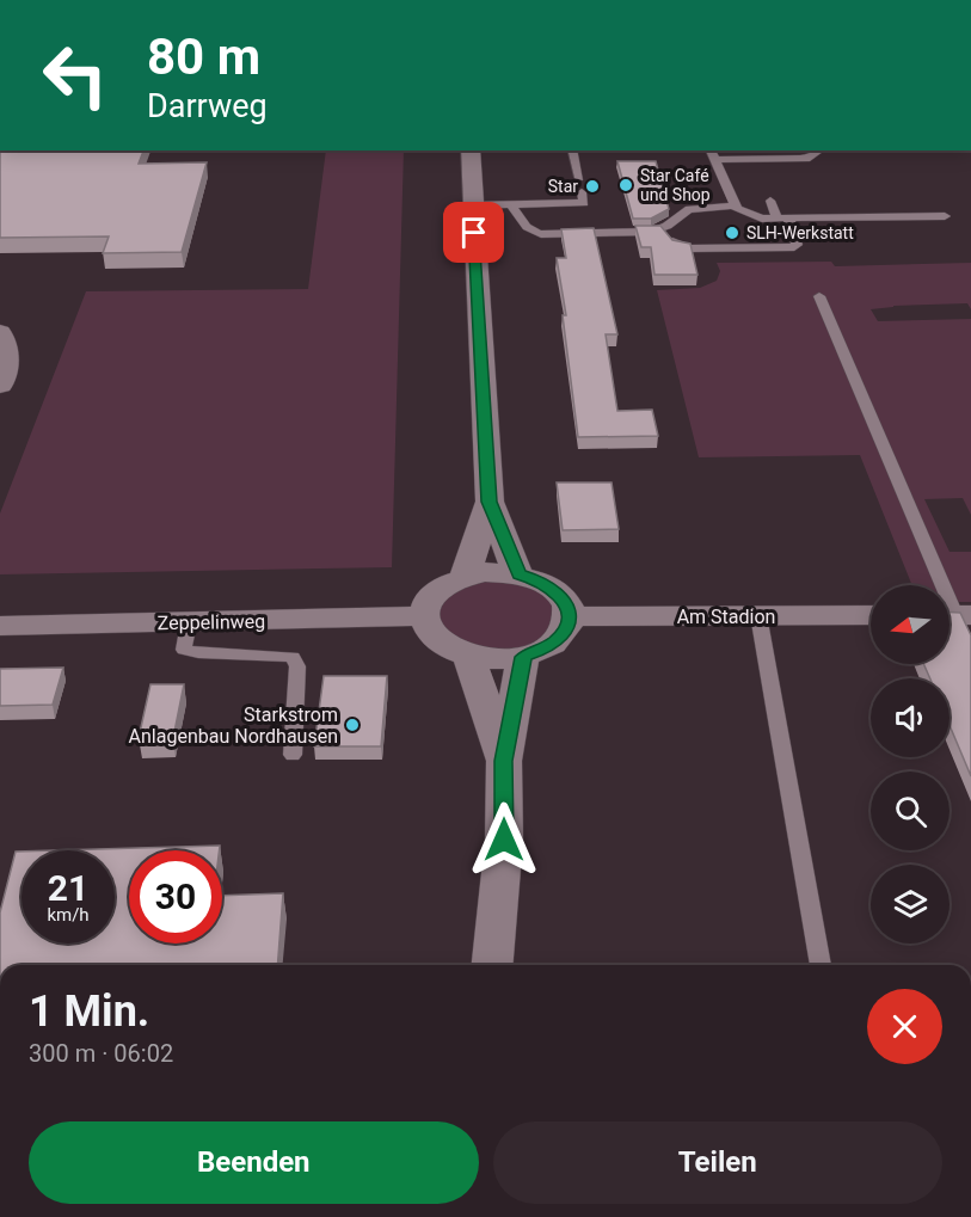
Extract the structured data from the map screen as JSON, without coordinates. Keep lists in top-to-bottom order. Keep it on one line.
{"streets":{"street":["Am Stadion","Zeppelinweg"]},"crossings":[["Am Stadion","Zeppelinweg"]],"places":["Star Café und Shop","Star","SLH-Werkstatt","Starkstrom Anlagenbau Nordhausen"],"north":"left","page":{"turn":["80 m","Darrweg"],"speed":"21 km/h","limit":"30","heading":["1 Min.","300 m · 06:02"],"buttons":["Beenden","Teilen"]}}
